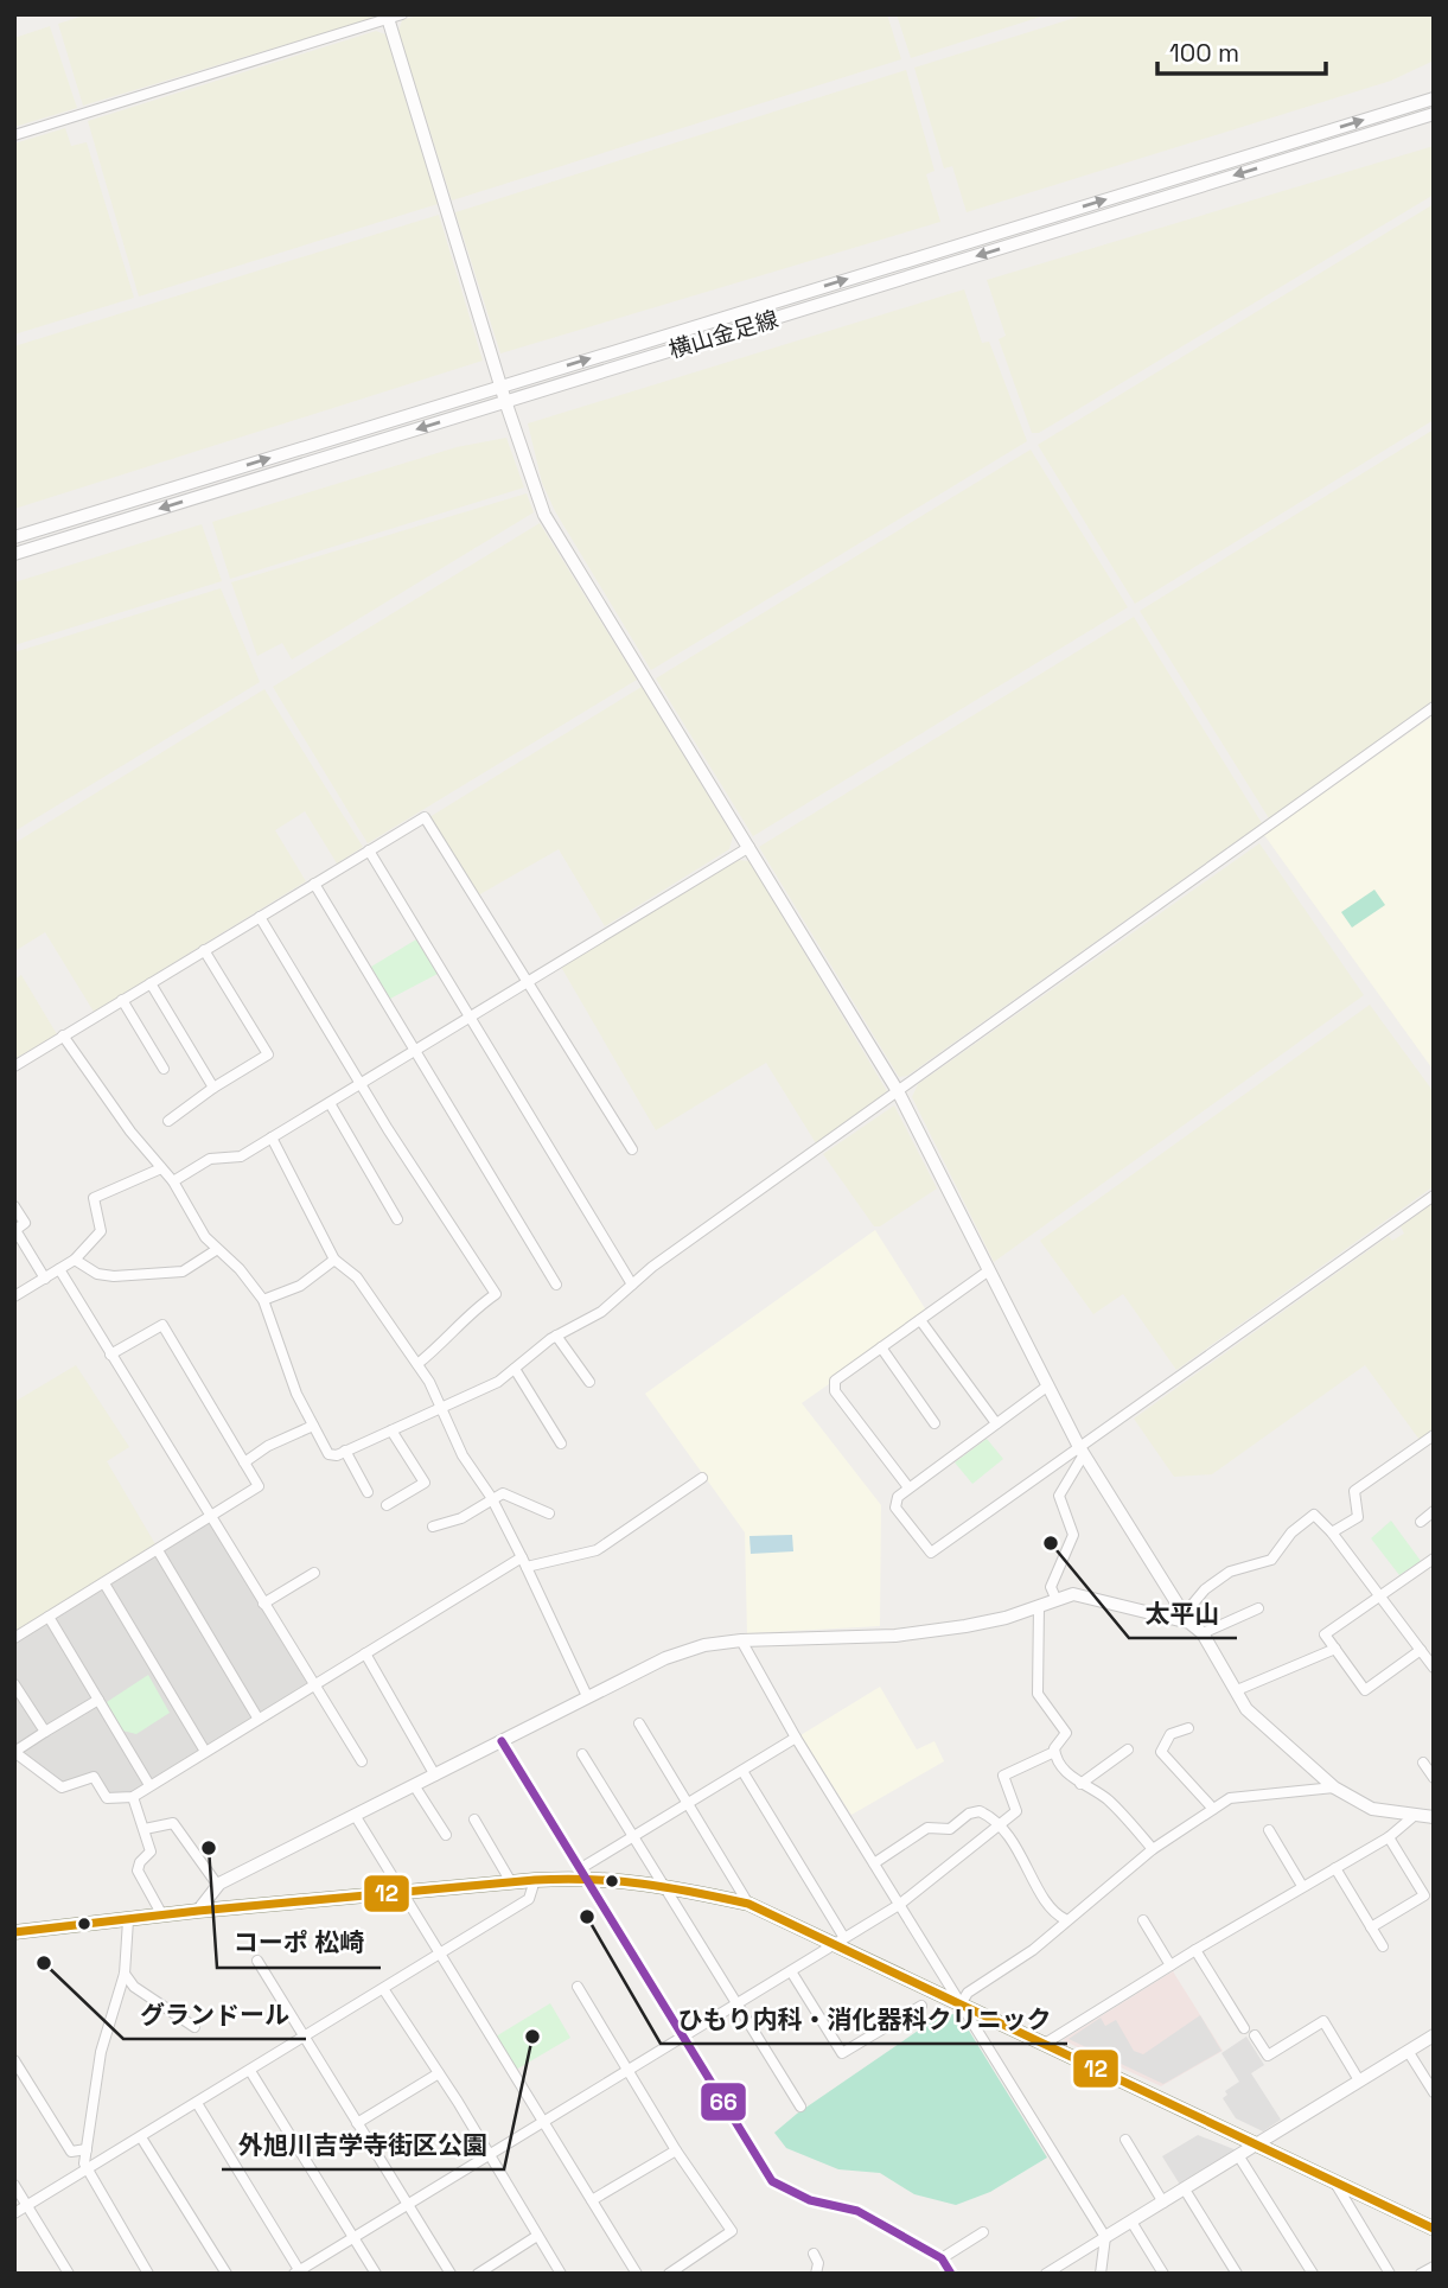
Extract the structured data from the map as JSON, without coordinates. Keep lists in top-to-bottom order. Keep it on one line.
{"streets":{"street":["横山金足線"]},"places":["太平山","コーポ 松崎","ひもり内科・消化器科クリニック","グランドール","外旭川吉学寺街区公園"],"lines":["transit line 66","transit line 12"],"scale_bar":"100 m"}
